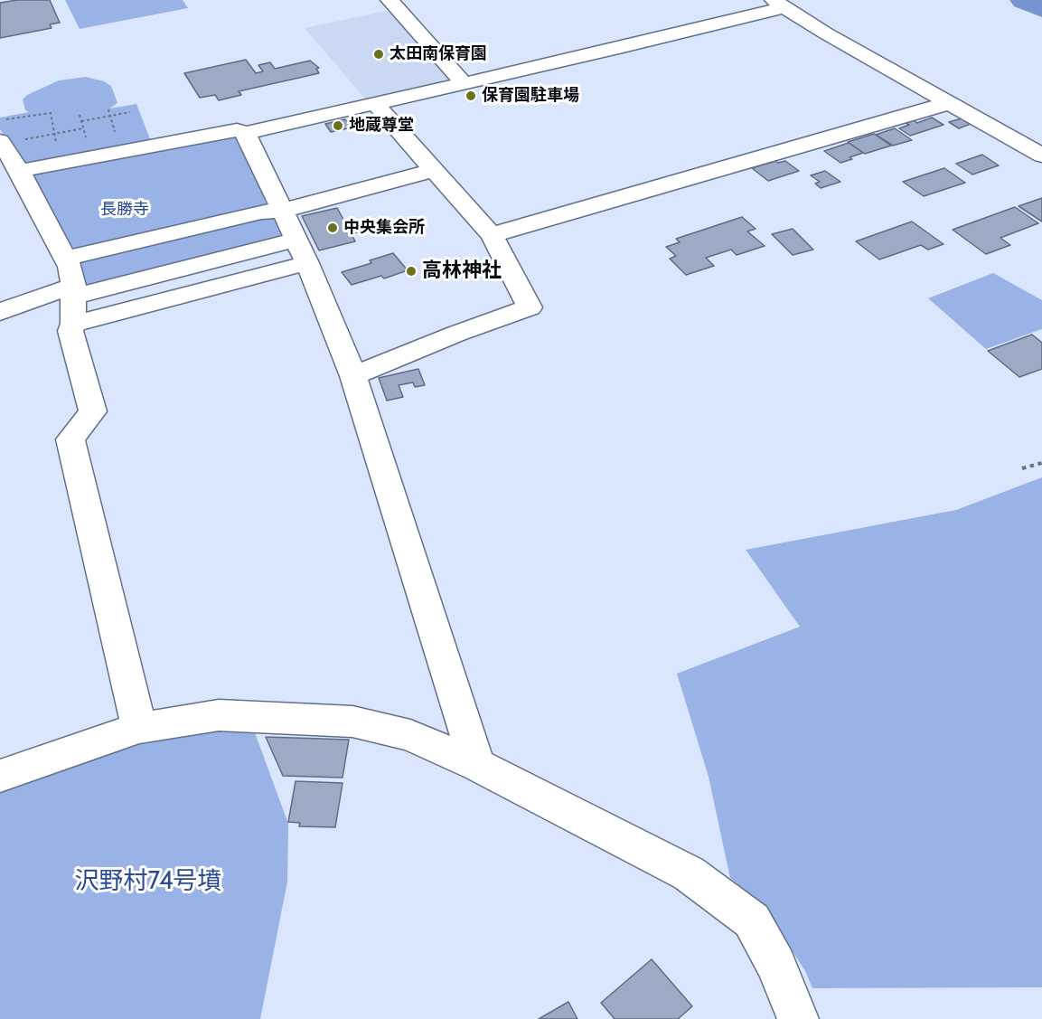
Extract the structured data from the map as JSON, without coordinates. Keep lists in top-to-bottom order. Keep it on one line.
{"parks":["長勝寺","沢野村74号墳"],"places":["太田南保育園","保育園駐車場","地蔵尊堂","中央集会所","高林神社"]}
